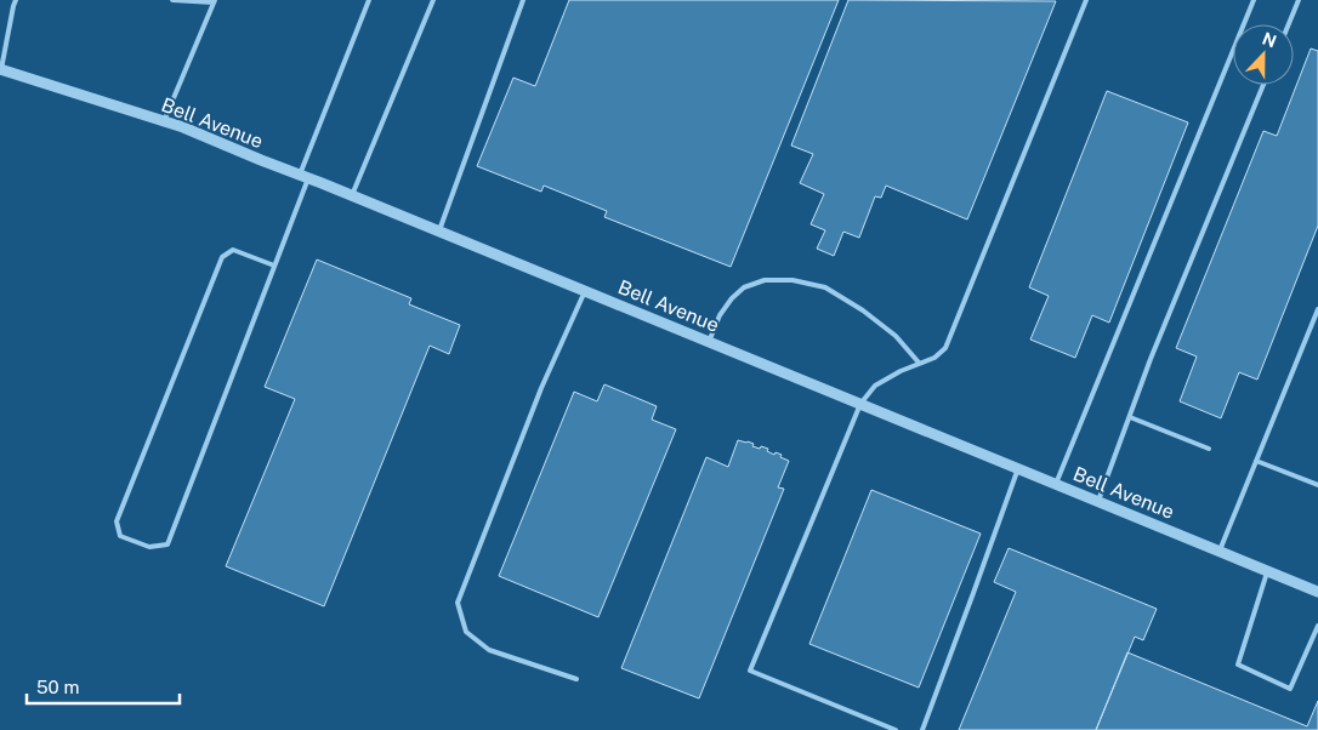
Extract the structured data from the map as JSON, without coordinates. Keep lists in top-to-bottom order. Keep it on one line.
{"streets":{"street":["Bell Avenue"]},"scale_bar":"50 m","north":"top"}
